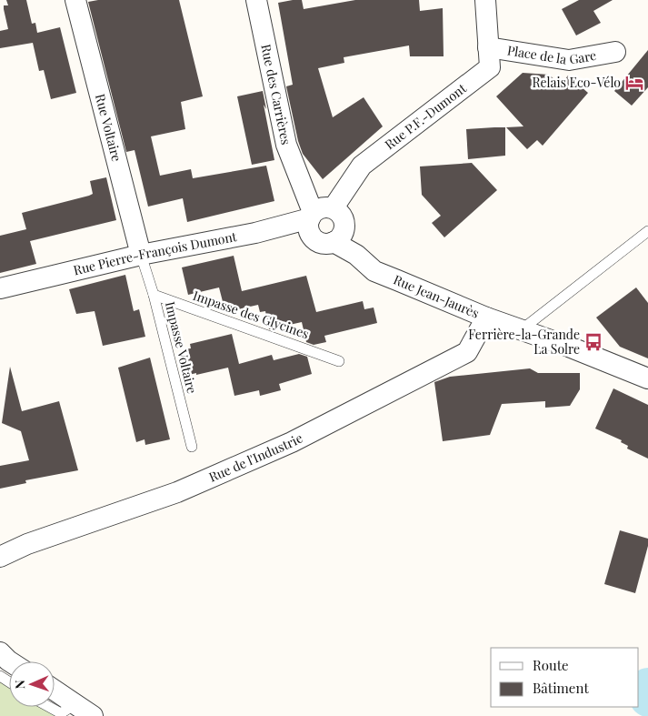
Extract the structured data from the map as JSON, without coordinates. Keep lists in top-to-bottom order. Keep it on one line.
{"streets":{"street":["Place de la Gare","Rue des Carrières","Rue P.F.-Dumont","Rue Voltaire","Rue Pierre-François Dumont","Rue Jean-Jaurès","Rue de l'Industrie"],"lane":["Impasse des Glycines","Impasse Voltaire"]},"crossings":[["Place de la Gare","Rue P.F.-Dumont"],["Rue des Carrières","Rue P.F.-Dumont"],["Rue des Carrières","Rue Pierre-François Dumont"],["Rue des Carrières","Rue Jean-Jaurès"],["Rue P.F.-Dumont","Rue Pierre-François Dumont"],["Rue P.F.-Dumont","Rue Jean-Jaurès"],["Rue Voltaire","Rue Pierre-François Dumont"],["Rue Voltaire","Impasse Voltaire"],["Rue Pierre-François Dumont","Rue Jean-Jaurès"],["Rue Pierre-François Dumont","Impasse Voltaire"],["Rue Jean-Jaurès","Rue de l'Industrie"],["Impasse des Glycines","Impasse Voltaire"]],"places":{"hotel":["Relais Eco-Vélo"],"bus stop":["Ferrière-la-Grande La Solre"]},"legend":["Route","Bâtiment"],"north":"left"}
